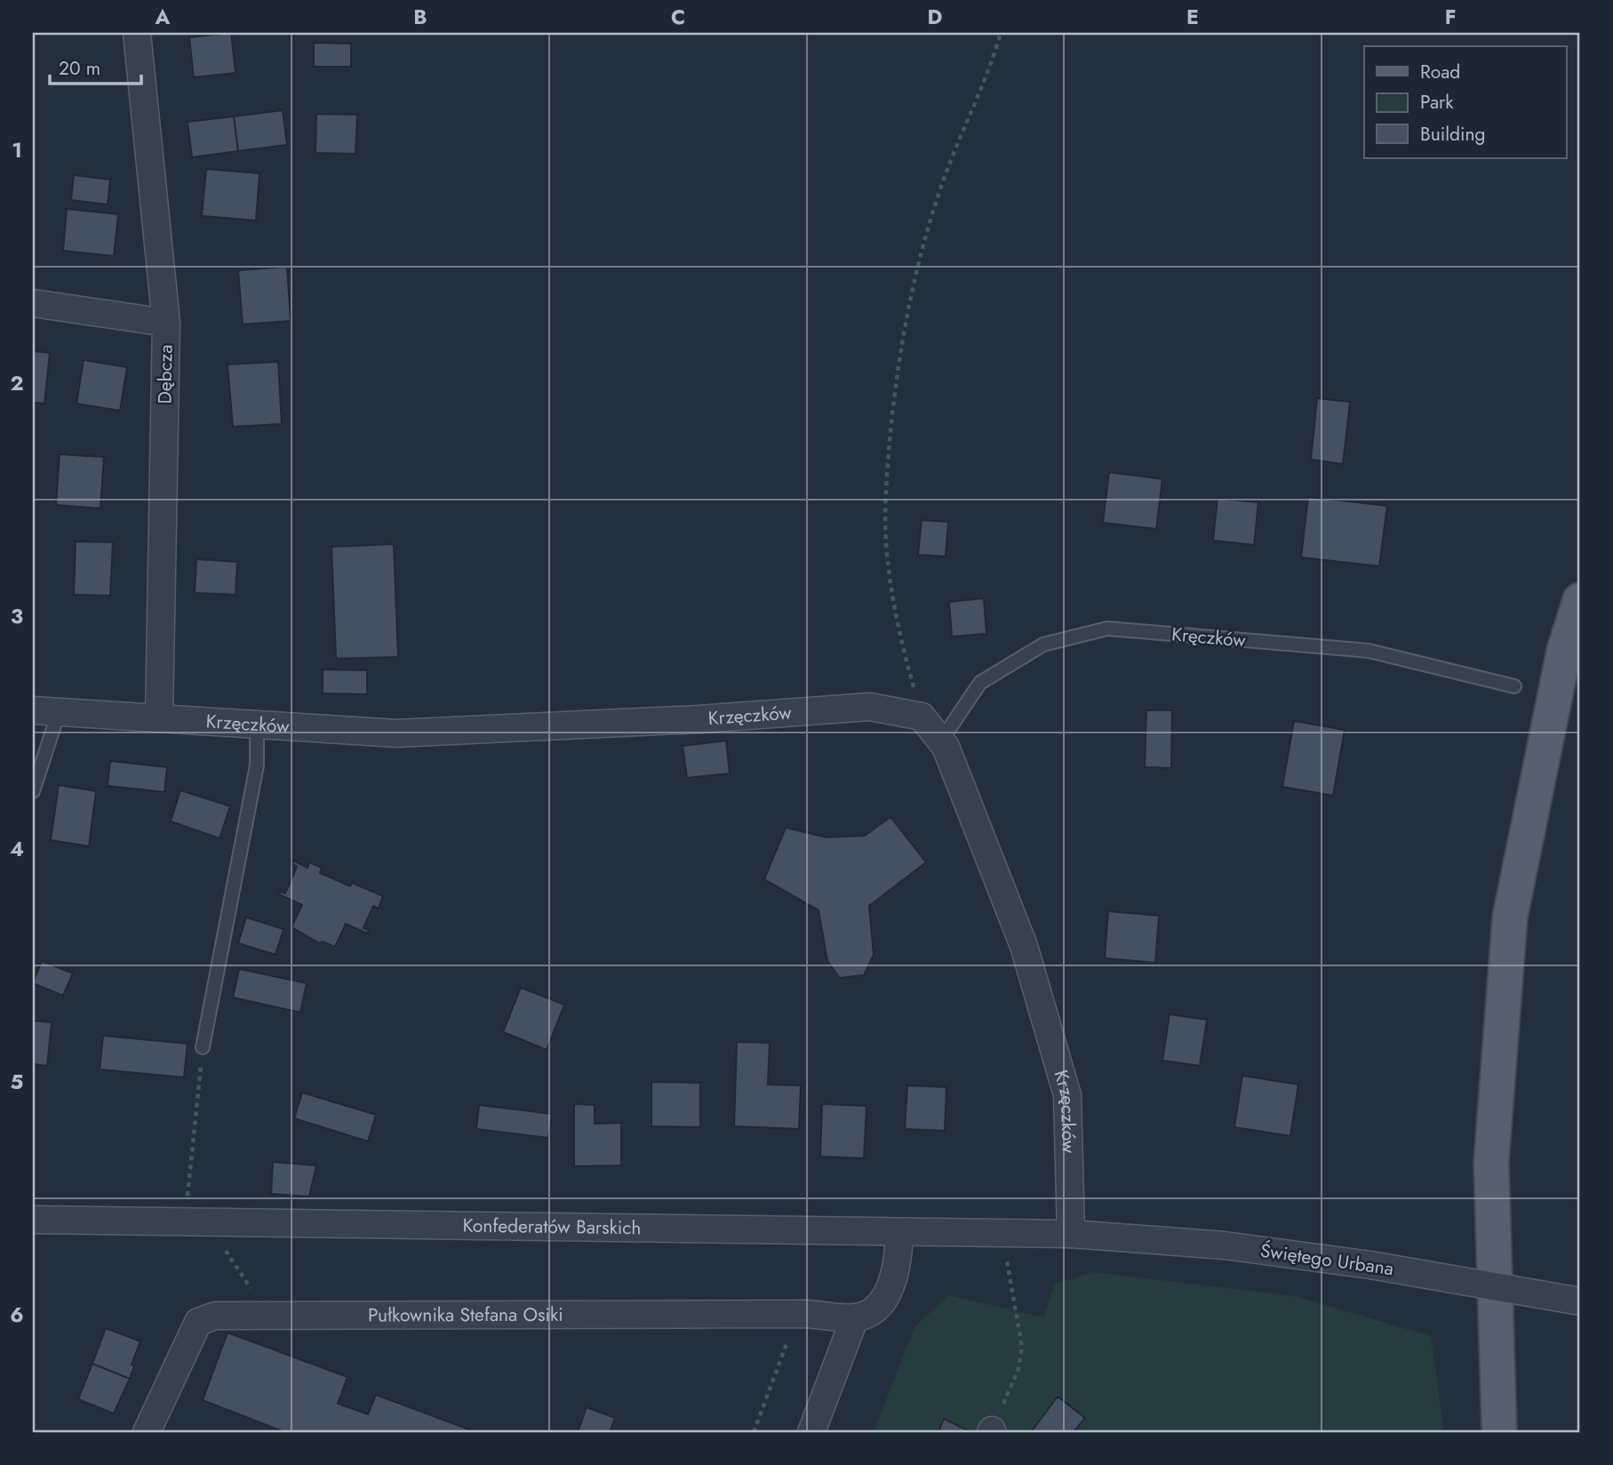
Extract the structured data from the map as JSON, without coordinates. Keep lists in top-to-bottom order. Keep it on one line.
{"streets":{"street":["Dębcza","Krzęczków","Konfederatów Barskich","Świętego Urbana","Pułkownika Stefana Osiki"],"lane":["Kręczków"]},"crossings":[["Dębcza","Krzęczków"],["Kręczków","Krzęczków"],["Krzęczków","Konfederatów Barskich"],["Krzęczków","Świętego Urbana"],["Konfederatów Barskich","Świętego Urbana"]],"legend":["Road","Park","Building"],"scale_bar":"20 m","grid":{"columns":["A","B","C","D","E","F"],"rows":["1","2","3","4","5","6"]}}
